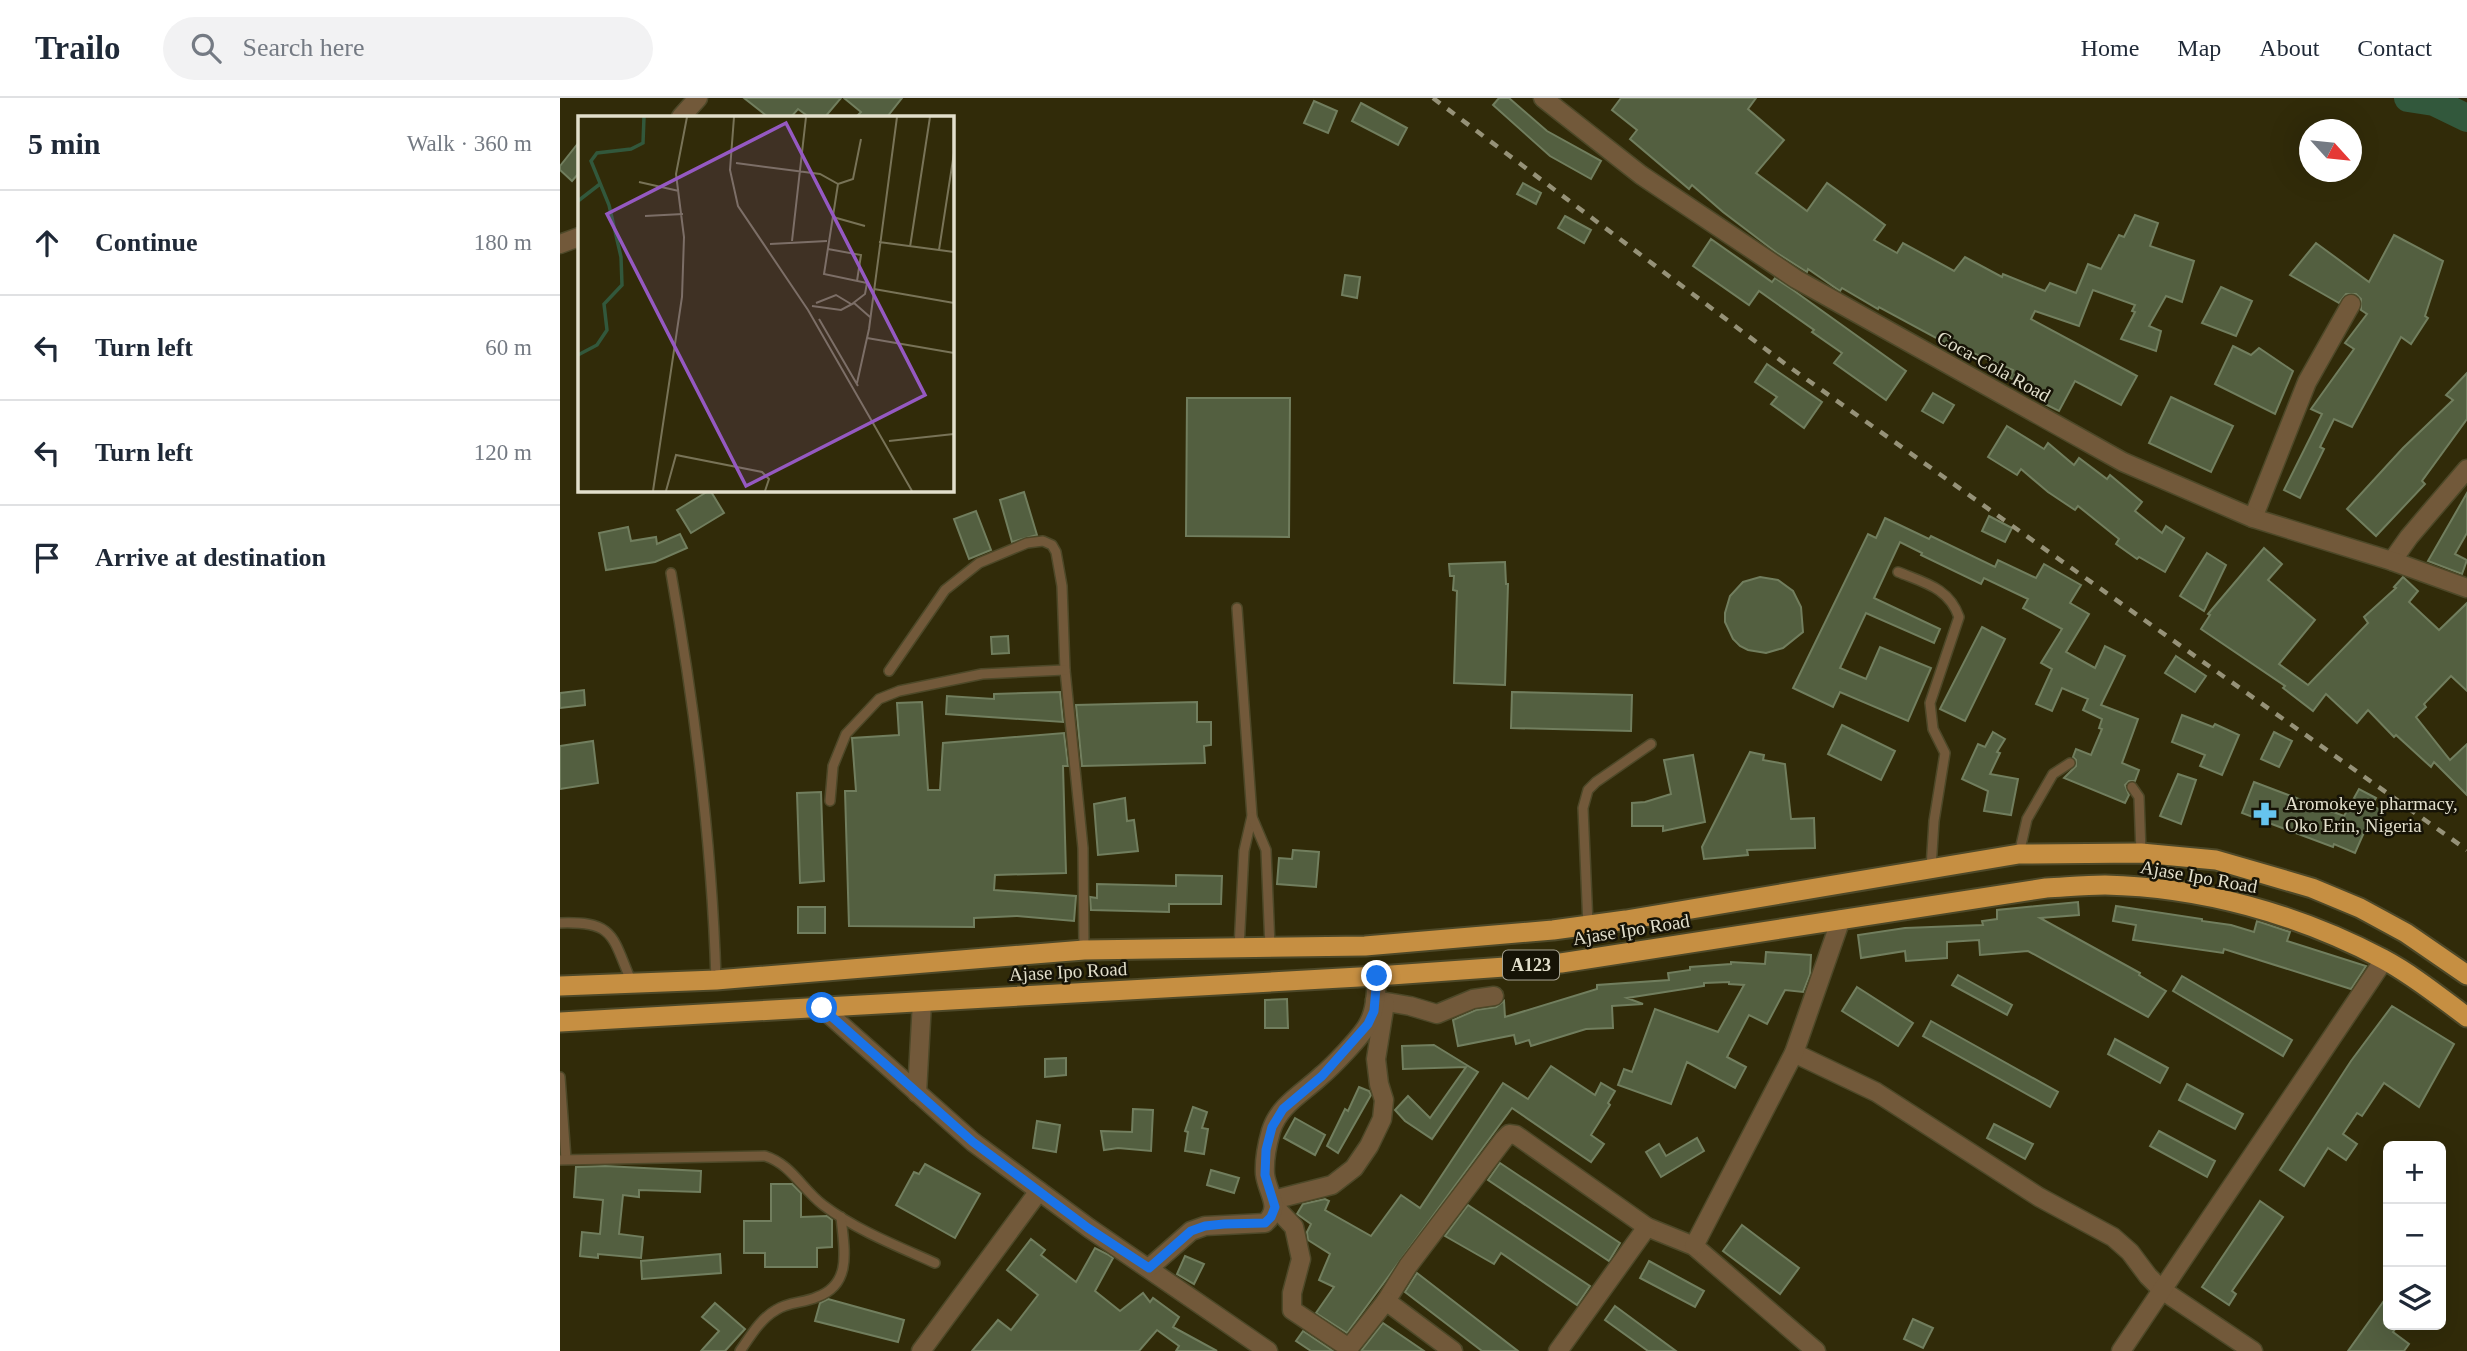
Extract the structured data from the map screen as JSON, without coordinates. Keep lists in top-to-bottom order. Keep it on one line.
{"streets":{"highway":["Ajase Ipo Road","A123"],"street":["Coca-Cola Road"]},"places":{"pharmacy":["Aromokeye pharmacy, Oko Erin, Nigeria"]},"north":"bottom right","page":{"header":"Trailo","search":"Search here","nav":["Home","Map","About","Contact"],"heading":["5 min","Walk · 360 m"],"list":[["Continue","180 m"],["Turn left","60 m"],["Turn left","120 m"],"Arrive at destination"],"map_buttons":["+","−"]}}
